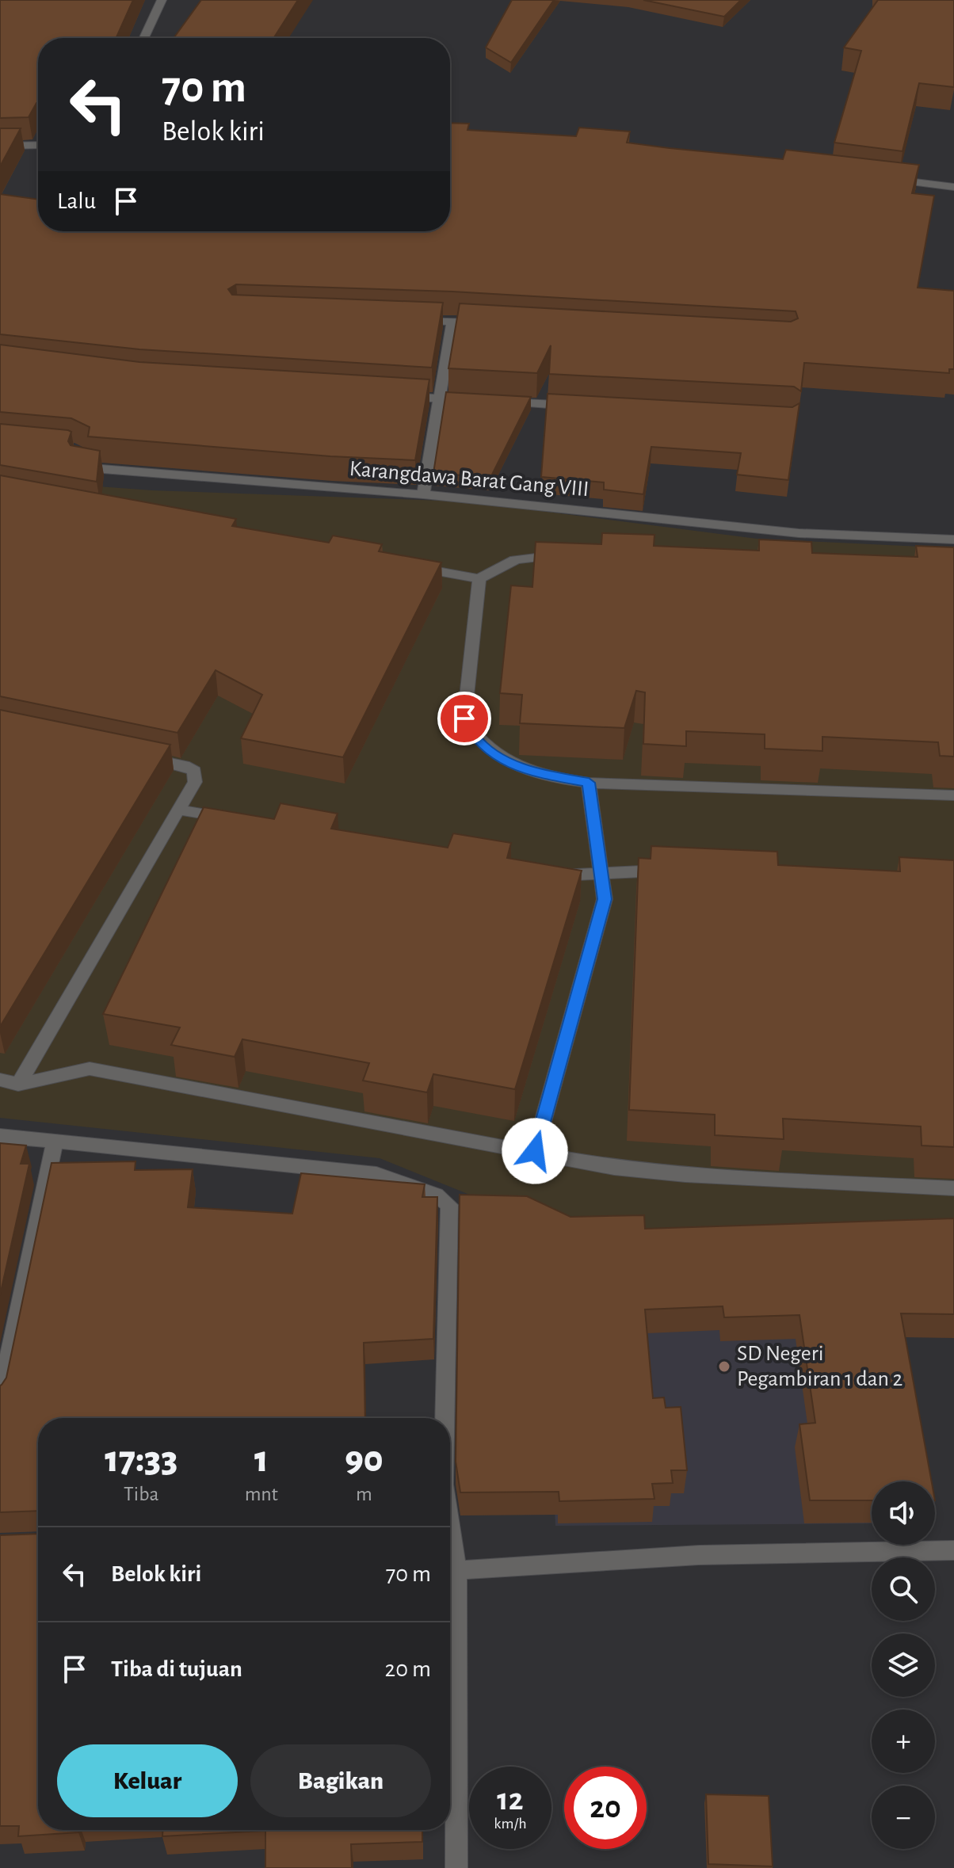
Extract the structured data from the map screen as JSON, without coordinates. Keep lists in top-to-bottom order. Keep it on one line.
{"streets":{"street":["Karangdawa Barat Gang VIII"]},"places":["SD Negeri Pegambiran 1 dan 2"],"page":{"turn":["70 m","Belok kiri"],"then":"Lalu","eta":["17:33","Tiba","1","mnt","90","m"],"map_buttons":["+","−"],"list":[{"name":"Belok kiri","value":"70 m"},{"name":"Tiba di tujuan","value":"20 m"}],"buttons":["Keluar","Bagikan"],"speed":"12 km/h","limit":"20"}}
